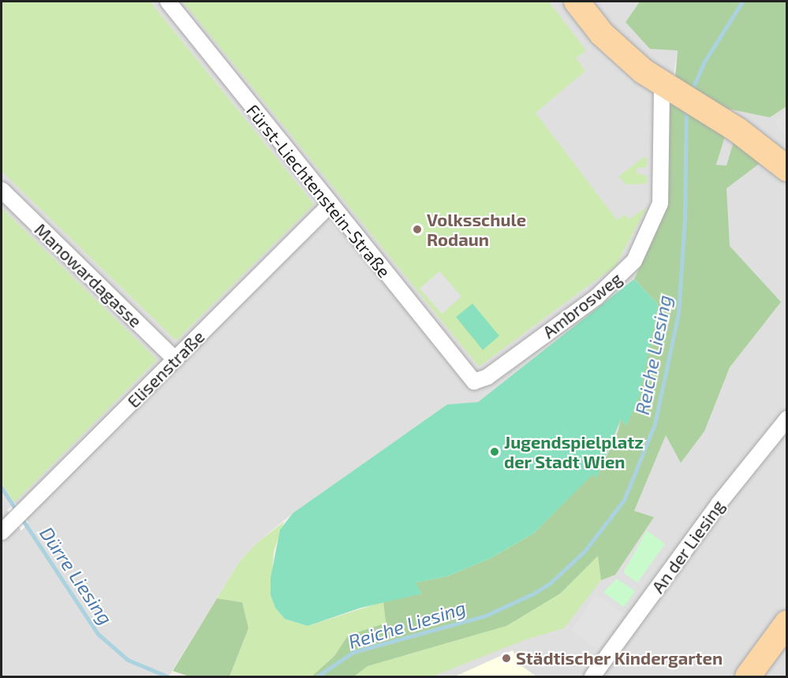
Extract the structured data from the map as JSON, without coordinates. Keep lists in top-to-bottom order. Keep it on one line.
{"streets":{"street":["Fürst-Liechtenstein-Straße","Manowardagasse","Ambrosweg","Elisenstraße","An der Liesing"]},"crossings":[["Fürst-Liechtenstein-Straße","Ambrosweg"],["Fürst-Liechtenstein-Straße","Elisenstraße"],["Manowardagasse","Elisenstraße"]],"water":["Reiche Liesing","Dürre Liesing"],"places":["Volksschule Rodaun","Jugendspielplatz der Stadt Wien","Städtischer Kindergarten"]}
